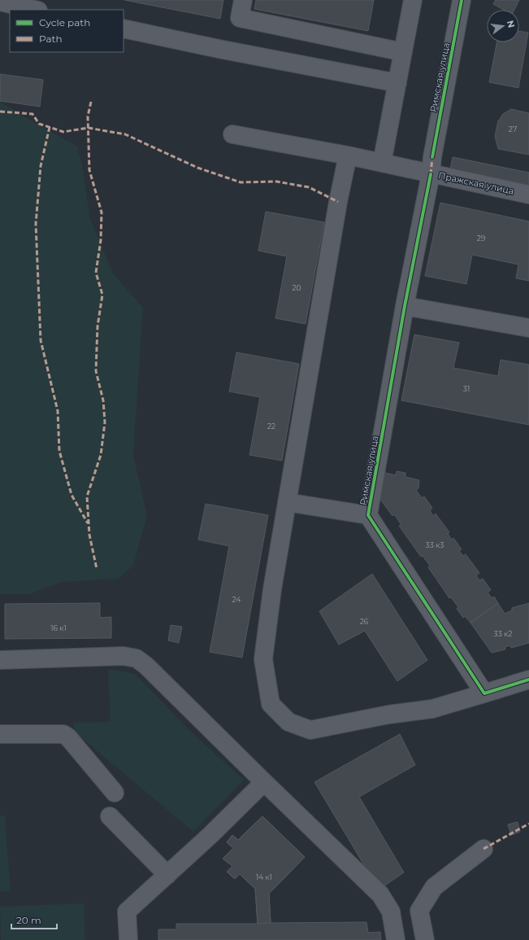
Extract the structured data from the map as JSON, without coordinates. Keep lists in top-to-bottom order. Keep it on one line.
{"streets":{"street":["Римская улица","Пражская улица"]},"crossings":[["Римская улица","Пражская улица"]],"house_numbers":["27","29","20","31","22","33 к3","24","26","16 к1","33 к2","14 к1"],"legend":["Cycle path","Path"],"scale_bar":"20 m","north":"right"}
